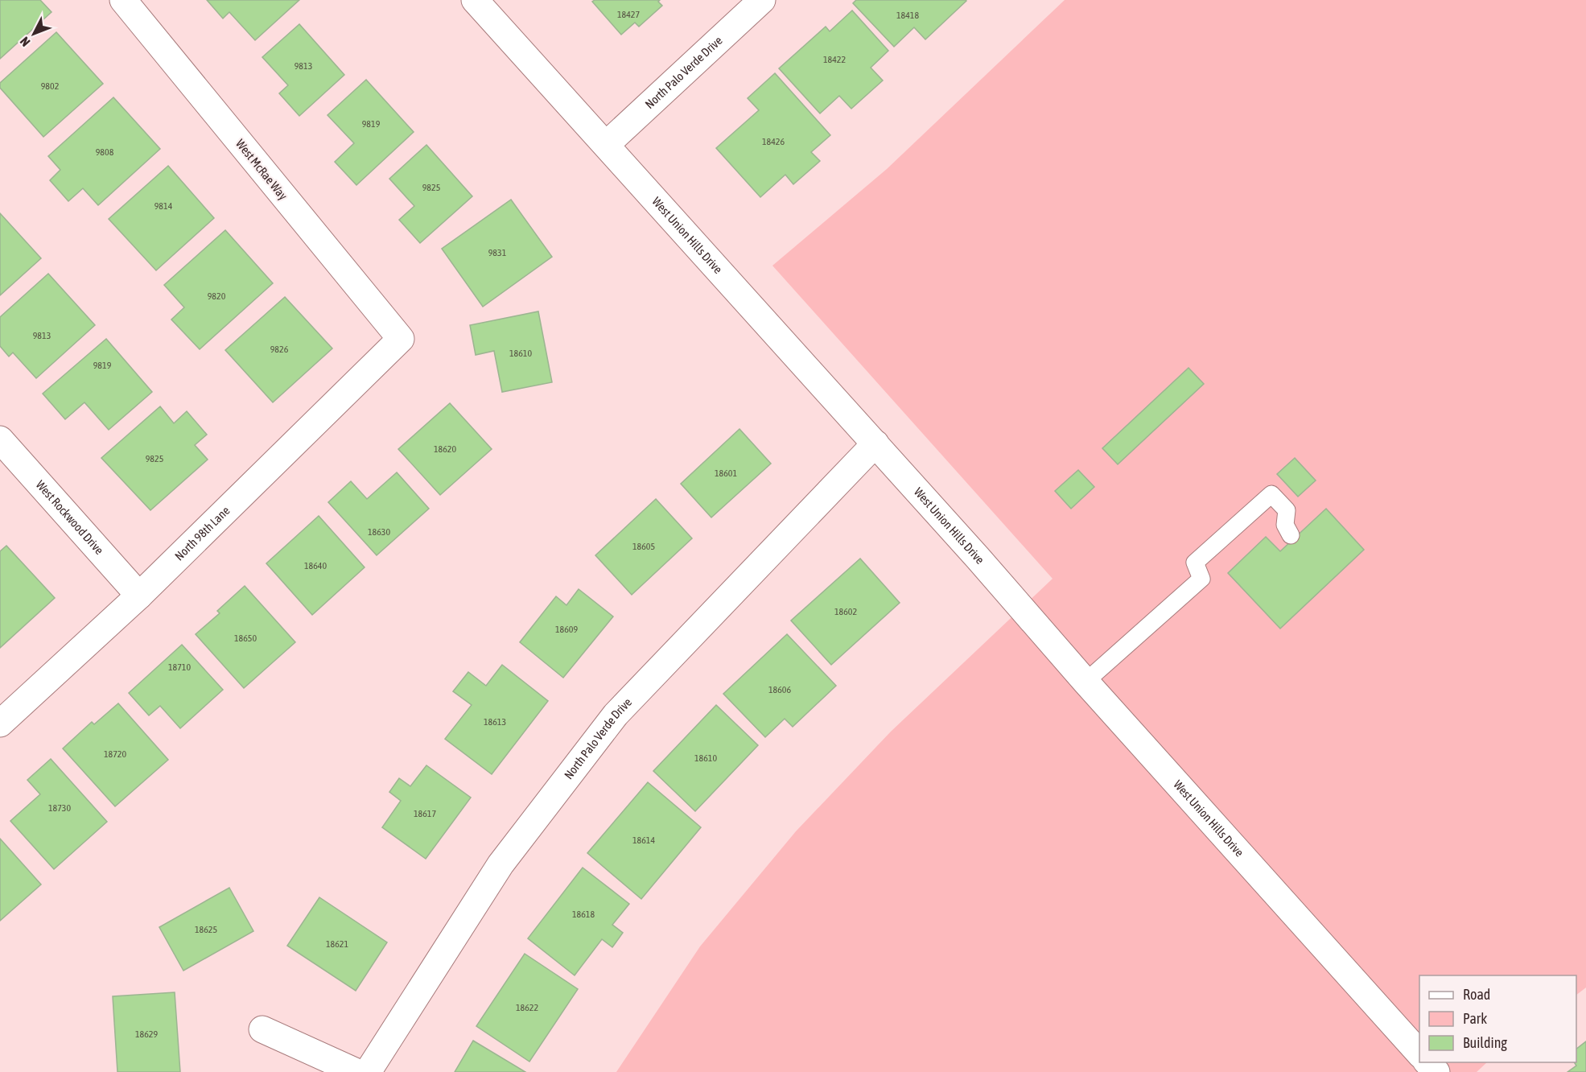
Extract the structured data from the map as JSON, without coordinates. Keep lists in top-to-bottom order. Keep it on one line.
{"streets":{"street":["North Palo Verde Drive","West McRae Way","West Union Hills Drive","West Rockwood Drive","North 98th Lane"]},"crossings":[["North Palo Verde Drive","West Union Hills Drive"],["West McRae Way","North 98th Lane"],["West Rockwood Drive","North 98th Lane"]],"house_numbers":["18427","18418","18422","9813","9802","9819","18426","9808","9825","9814","9831","9820","9813","9826","18610","9819","18620","9825","18601","18630","18605","18640","18602","18609","18650","18710","18606","18613","18720","18610","18730","18617","18614","18618","18625","18621","18622","18629"],"legend":["Road","Park","Building"],"north":"bottom left"}
